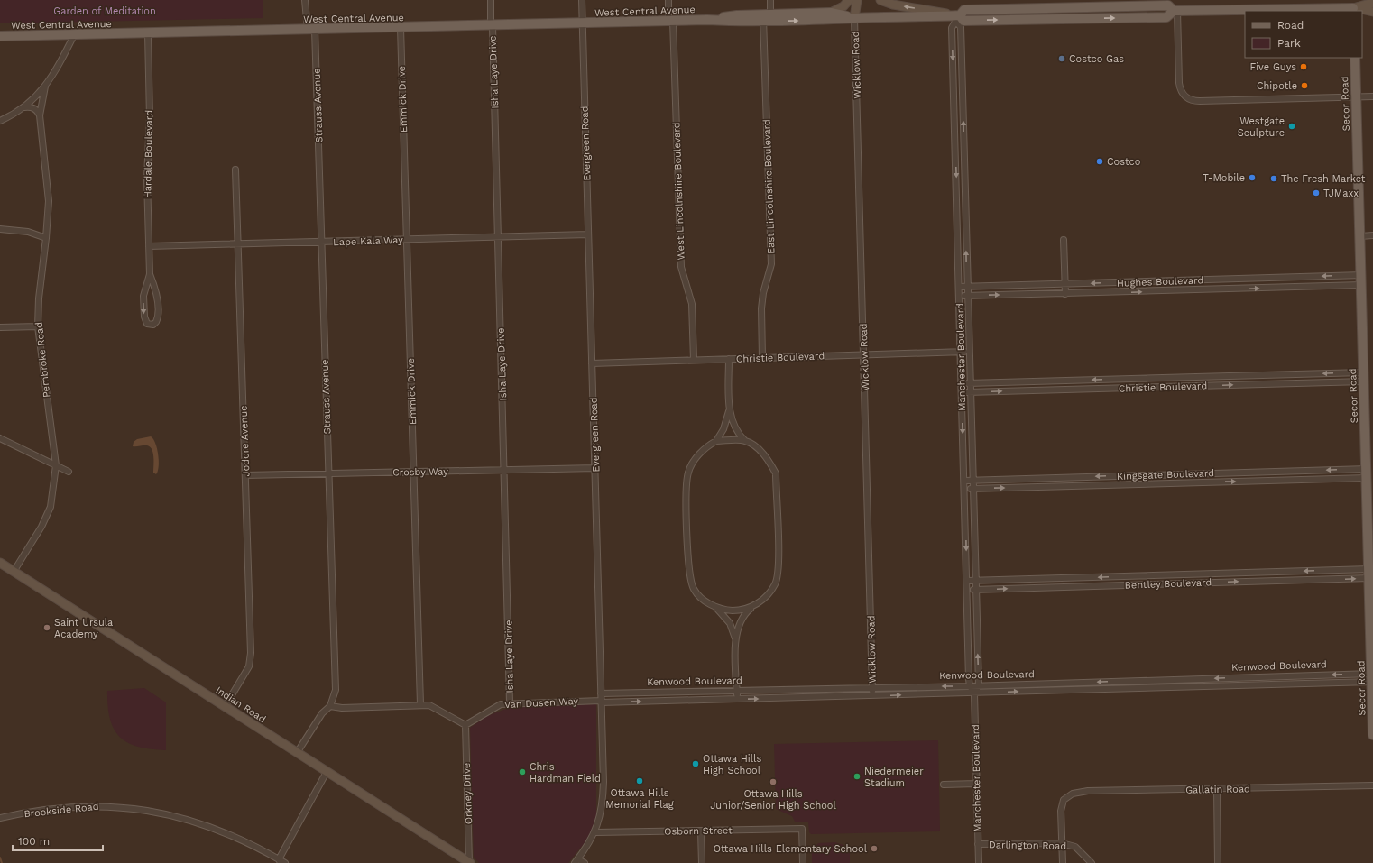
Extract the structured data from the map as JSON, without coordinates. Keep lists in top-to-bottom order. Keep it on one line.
{"streets":{"main road":["West Central Avenue","Secor Road"],"street":["Wicklow Road","Isha Laye Drive","Emmick Drive","Strauss Avenue","Evergreen Road","Hardale Boulevard","East Lincolnshire Boulevard","West Lincolnshire Boulevard","Lape Kala Way","Hughes Boulevard","Christie Boulevard","Manchester Boulevard","Pembroke Road","Jodore Avenue","Crosby Way","Kingsgate Boulevard","Bentley Boulevard","Kenwood Boulevard","Van Dusen Way","Indian Road","Gallatin Road","Orkney Drive","Brookside Road","Osborn Street","Darlington Road"]},"crossings":[["West Central Avenue","Wicklow Road"],["West Central Avenue","Isha Laye Drive"],["West Central Avenue","Emmick Drive"],["West Central Avenue","Strauss Avenue"],["West Central Avenue","Evergreen Road"],["West Central Avenue","Hardale Boulevard"],["West Central Avenue","East Lincolnshire Boulevard"],["West Central Avenue","West Lincolnshire Boulevard"],["West Central Avenue","Manchester Boulevard"],["West Central Avenue","Pembroke Road"],["Wicklow Road","Christie Boulevard"],["Wicklow Road","Kenwood Boulevard"],["Isha Laye Drive","Lape Kala Way"],["Isha Laye Drive","Crosby Way"],["Isha Laye Drive","Van Dusen Way"],["Emmick Drive","Lape Kala Way"],["Emmick Drive","Crosby Way"],["Secor Road","Hughes Boulevard"],["Secor Road","Christie Boulevard"],["Secor Road","Kingsgate Boulevard"],["Secor Road","Bentley Boulevard"],["Secor Road","Kenwood Boulevard"],["Strauss Avenue","Lape Kala Way"],["Strauss Avenue","Crosby Way"],["Strauss Avenue","Indian Road"],["Evergreen Road","Lape Kala Way"],["Evergreen Road","Christie Boulevard"],["Evergreen Road","Crosby Way"],["Evergreen Road","Kenwood Boulevard"],["Evergreen Road","Van Dusen Way"],["Evergreen Road","Osborn Street"],["Hardale Boulevard","Lape Kala Way"],["East Lincolnshire Boulevard","Christie Boulevard"],["West Lincolnshire Boulevard","Christie Boulevard"],["Lape Kala Way","Jodore Avenue"],["Hughes Boulevard","Manchester Boulevard"],["Christie Boulevard","Manchester Boulevard"],["Manchester Boulevard","Kingsgate Boulevard"],["Manchester Boulevard","Bentley Boulevard"],["Manchester Boulevard","Kenwood Boulevard"],["Manchester Boulevard","Darlington Road"],["Pembroke Road","Indian Road"],["Jodore Avenue","Crosby Way"],["Jodore Avenue","Indian Road"],["Kenwood Boulevard","Van Dusen Way"],["Van Dusen Way","Orkney Drive"],["Indian Road","Orkney Drive"],["Gallatin Road","Darlington Road"]],"parks":["Garden of Meditation"],"places":["Costco Gas","Five Guys","Chipotle","Westgate Sculpture","Costco","T-Mobile","The Fresh Market","TJMaxx","Saint Ursula Academy","Ottawa Hills High School","Chris Hardman Field","Niedermeier Stadium","Ottawa Hills Memorial Flag","Ottawa Hills Junior/Senior High School","Ottawa Hills Elementary School"],"legend":["Road","Park"],"scale_bar":"100 m"}
